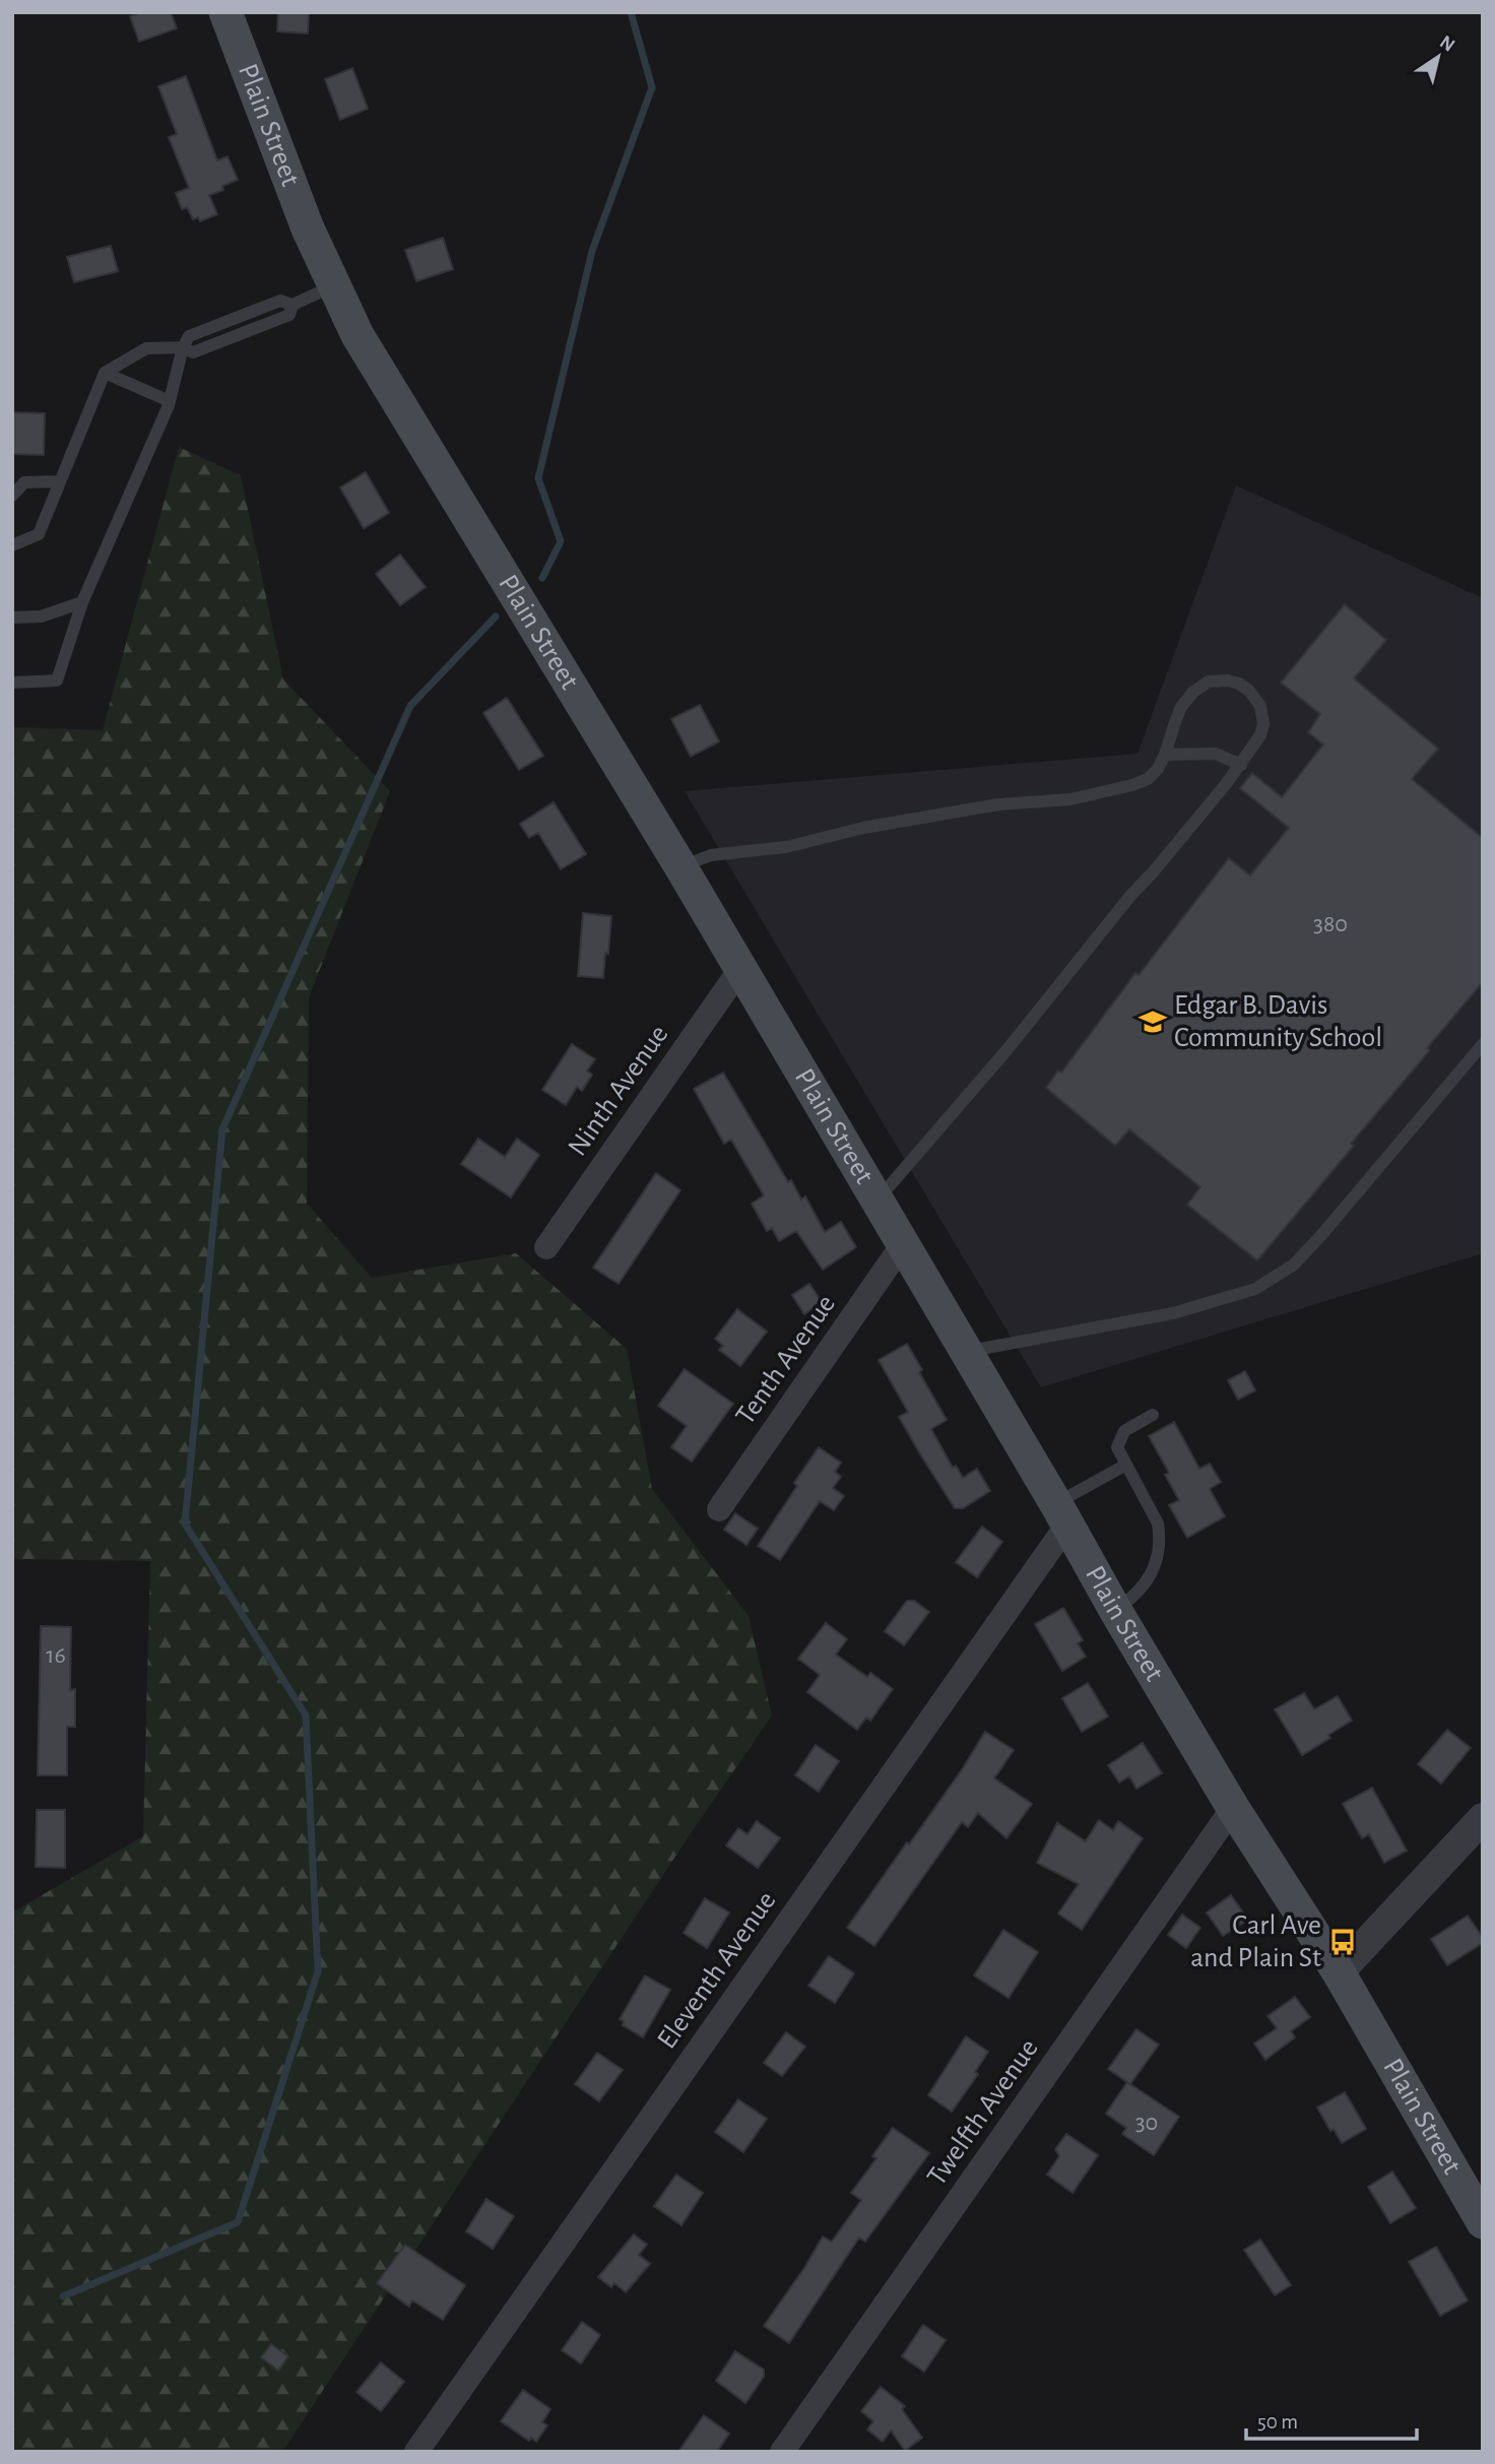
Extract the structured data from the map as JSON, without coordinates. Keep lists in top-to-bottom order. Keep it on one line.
{"streets":{"main road":["Plain Street"],"street":["Ninth Avenue","Tenth Avenue","Eleventh Avenue","Twelfth Avenue"]},"crossings":[["Plain Street","Ninth Avenue"],["Plain Street","Tenth Avenue"],["Plain Street","Eleventh Avenue"],["Plain Street","Twelfth Avenue"]],"places":{"school or university":["Edgar B. Davis Community School"],"bus stop":["Carl Ave and Plain St"]},"house_numbers":["380","16","30"],"scale_bar":"50 m","north":"top right"}
